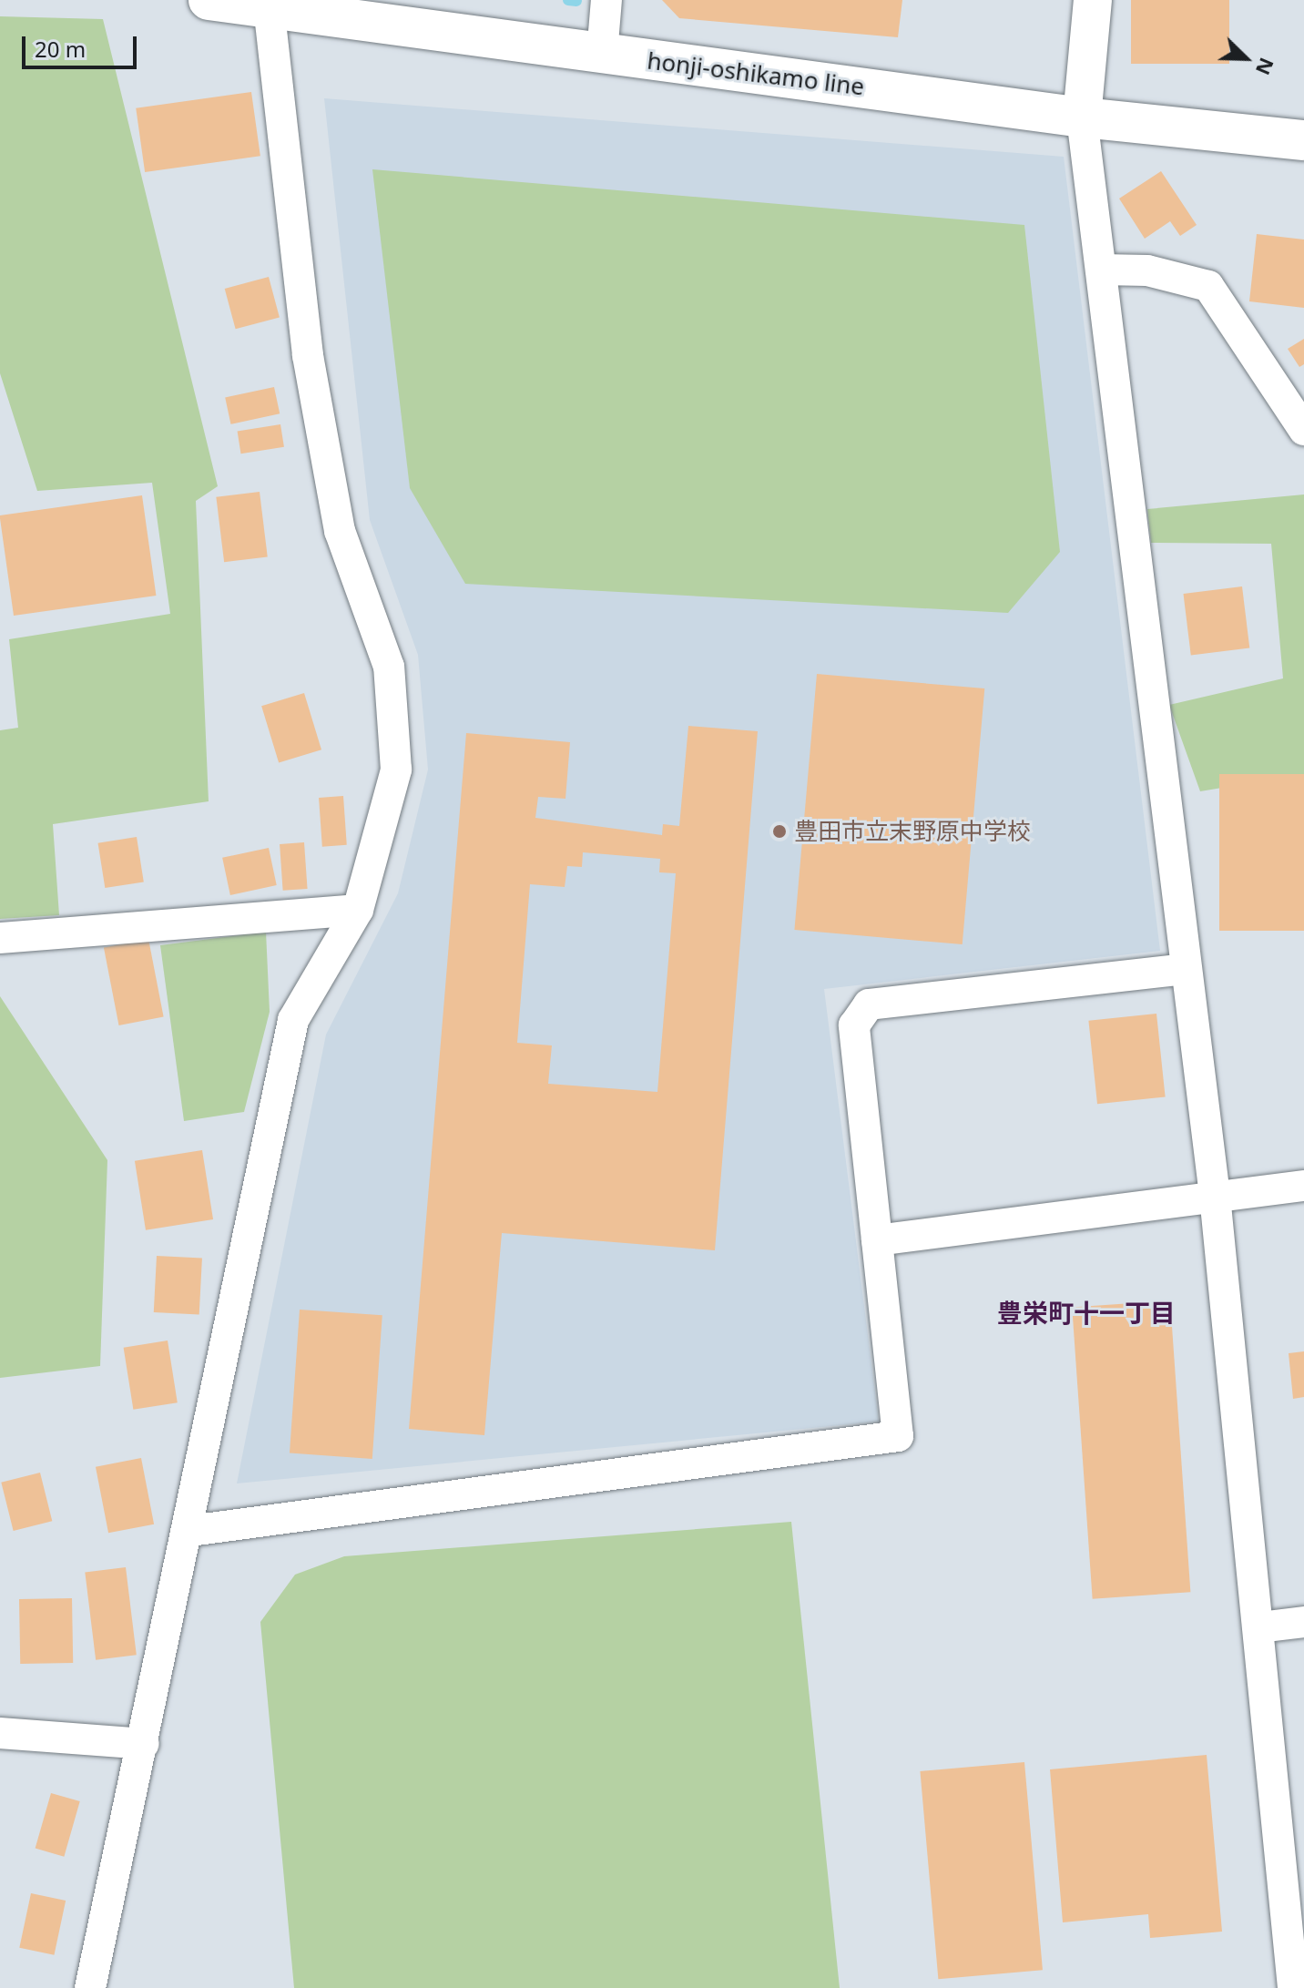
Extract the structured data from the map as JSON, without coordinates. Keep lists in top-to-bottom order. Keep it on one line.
{"streets":{"main road":["honji-oshikamo line"]},"districts":["豊栄町十一丁目"],"places":["豊田市立末野原中学校"],"scale_bar":"20 m","north":"bottom right"}
